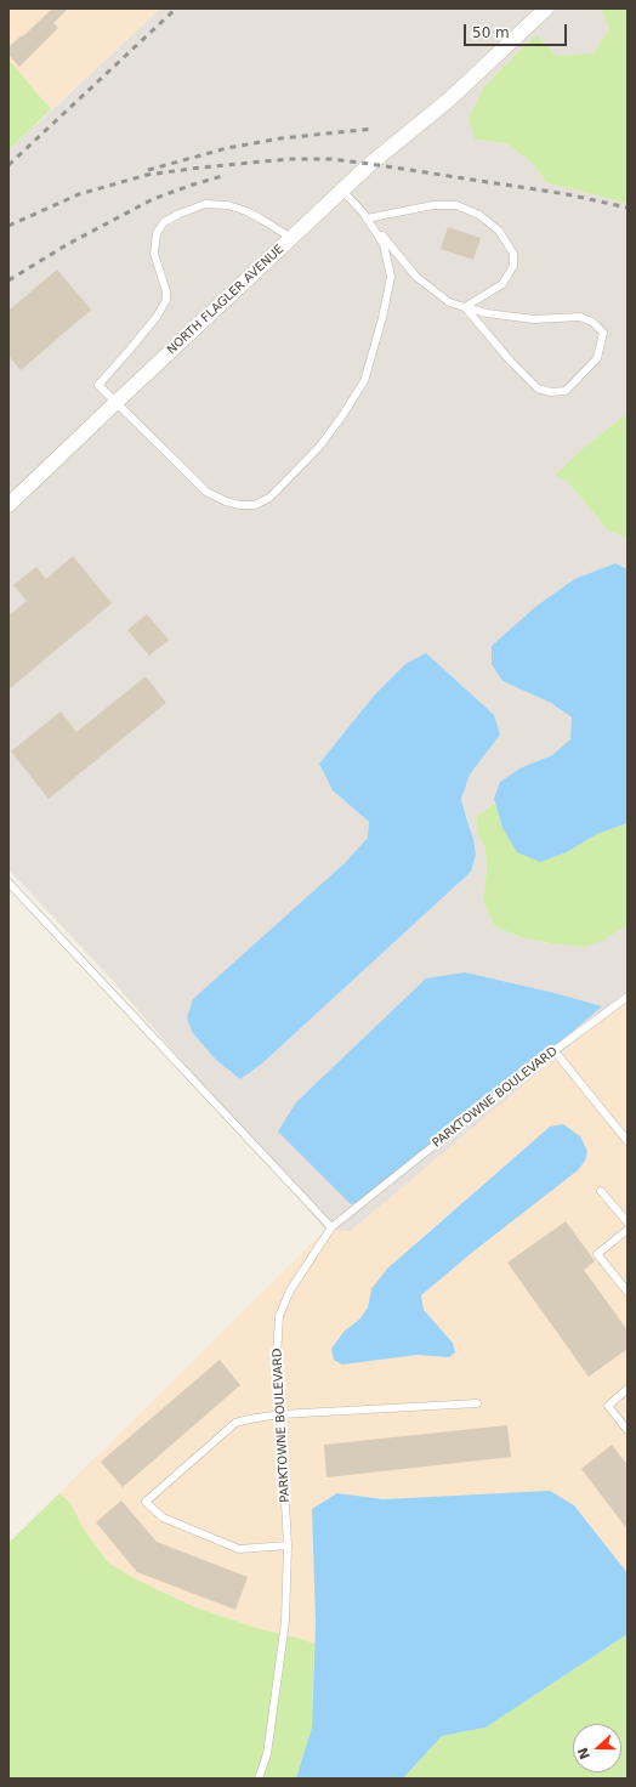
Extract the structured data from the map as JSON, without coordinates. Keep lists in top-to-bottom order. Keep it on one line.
{"streets":{"street":["NORTH FLAGLER AVENUE"],"lane":["PARKTOWNE BOULEVARD"]},"scale_bar":"50 m","north":"left"}
